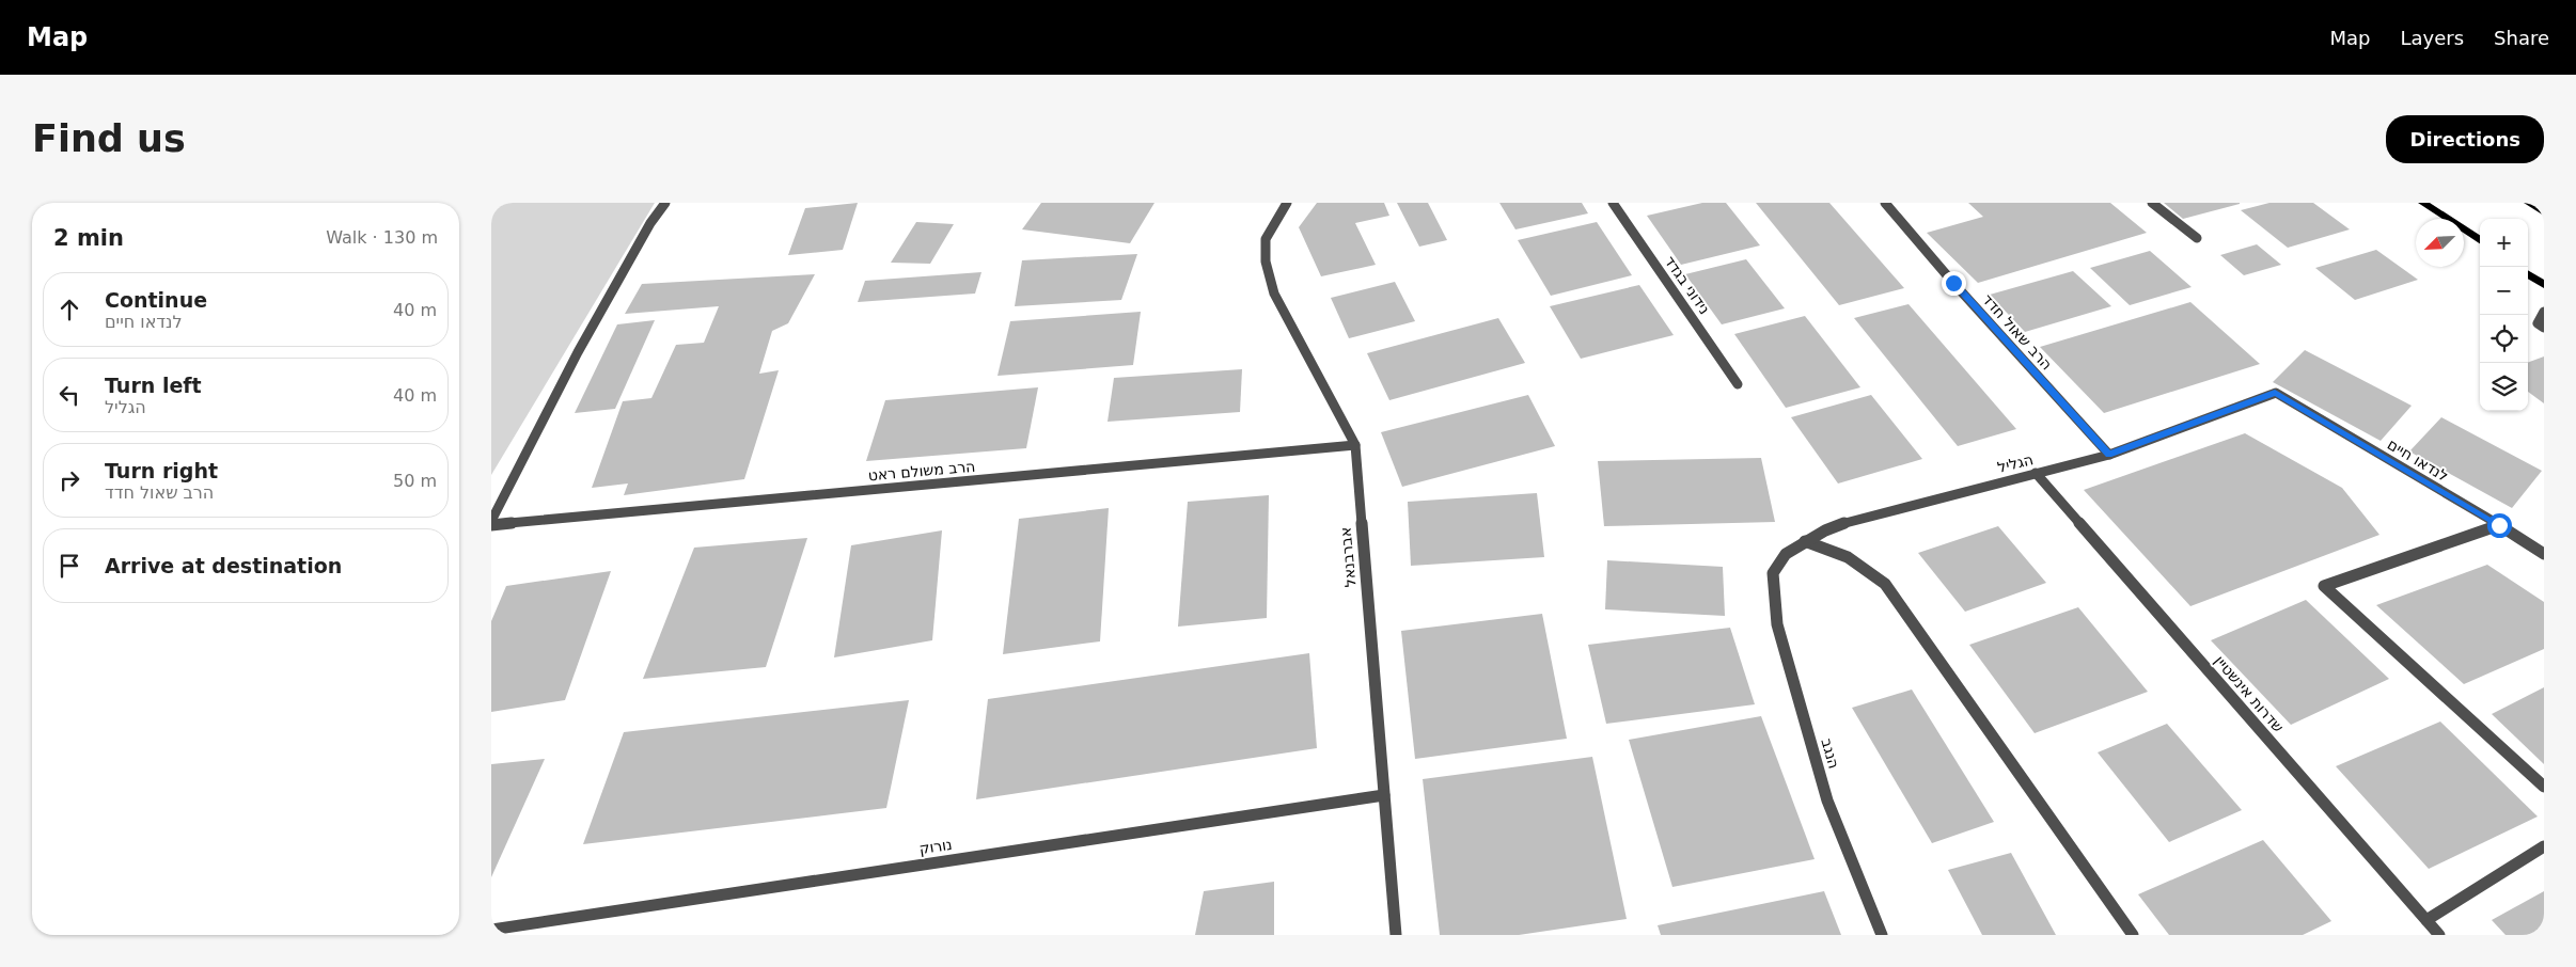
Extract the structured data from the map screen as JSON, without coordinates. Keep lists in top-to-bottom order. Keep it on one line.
{"streets":{"street":["נידוני בגדד","הרב שאול חדד","לנדאו חיים","הגליל","הרב משולם ראט","אברבנאל","שדרות אינשטיין","הנגב","נורוק"]},"crossings":[["הרב שאול חדד","הגליל"],["לנדאו חיים","הגליל"],["הגליל","שדרות אינשטיין"],["הגליל","הנגב"],["הרב משולם ראט","אברבנאל"],["אברבנאל","נורוק"]],"north":"bottom left","page":{"header":"Map","nav":["Map","Layers","Share"],"buttons":"Directions","title":"Find us","heading":["2 min","Walk · 130 m"],"map_buttons":["+","−"],"list":[["Continue","לנדאו חיים","40 m"],["Turn left","הגליל","40 m"],["Turn right","הרב שאול חדד","50 m"],"Arrive at destination"]}}
